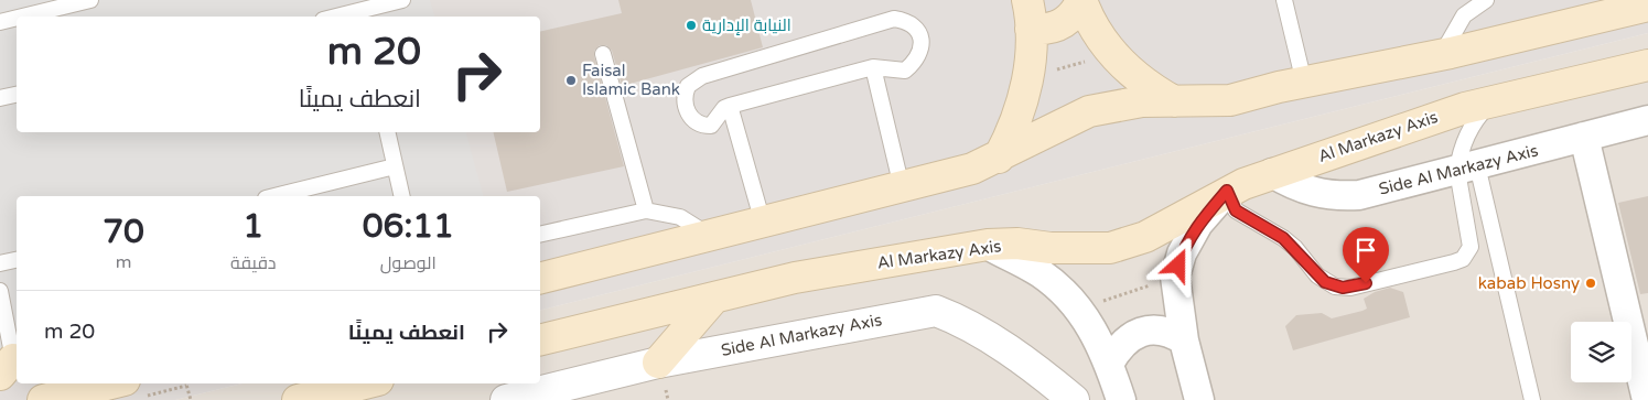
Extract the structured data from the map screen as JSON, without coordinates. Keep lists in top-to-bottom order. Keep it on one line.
{"streets":{"main road":["Al Markazy Axis"],"street":["Side Al Markazy Axis"]},"crossings":[["Al Markazy Axis","Side Al Markazy Axis"]],"places":["النيابة الإدارية","Faisal Islamic Bank","kabab Hosny"],"page":{"turn":["20 m","انعطف يمينًا"],"eta":["06:11","الوصول","1","دقيقة","70","m"],"list":[{"name":"انعطف يمينًا","value":"20 m"}]}}
